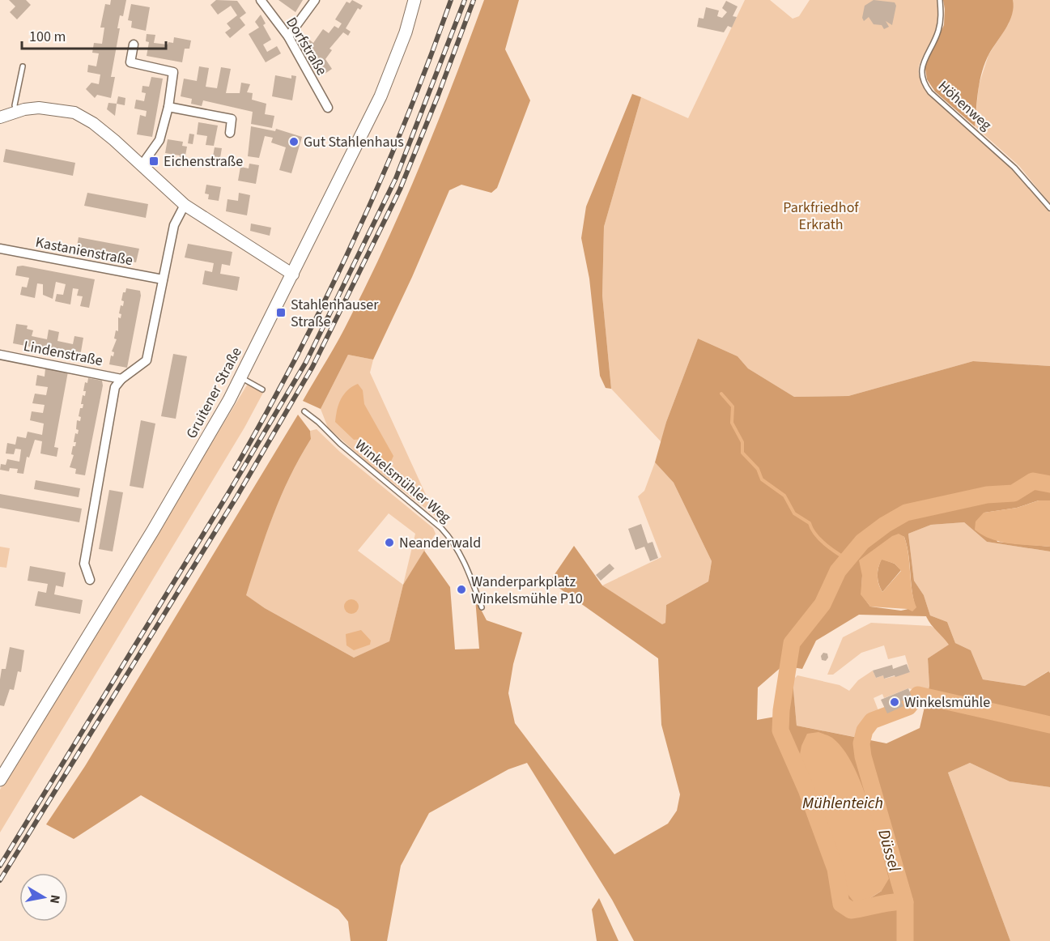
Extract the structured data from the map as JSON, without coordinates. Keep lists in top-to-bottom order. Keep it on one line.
{"streets":{"main road":["Gruitener Straße"],"street":["Dorfstraße","Kastanienstraße","Lindenstraße"],"lane":["Höhenweg","Winkelsmühler Weg"]},"water":["Mühlenteich","Düssel"],"parks":["Parkfriedhof Erkrath"],"places":{"other":["Gut Stahlenhaus","Neanderwald","Wanderparkplatz Winkelsmühle P10","Winkelsmühle"],"transit":["Eichenstraße","Stahlenhauser Straße"]},"scale_bar":"100 m","north":"right"}
